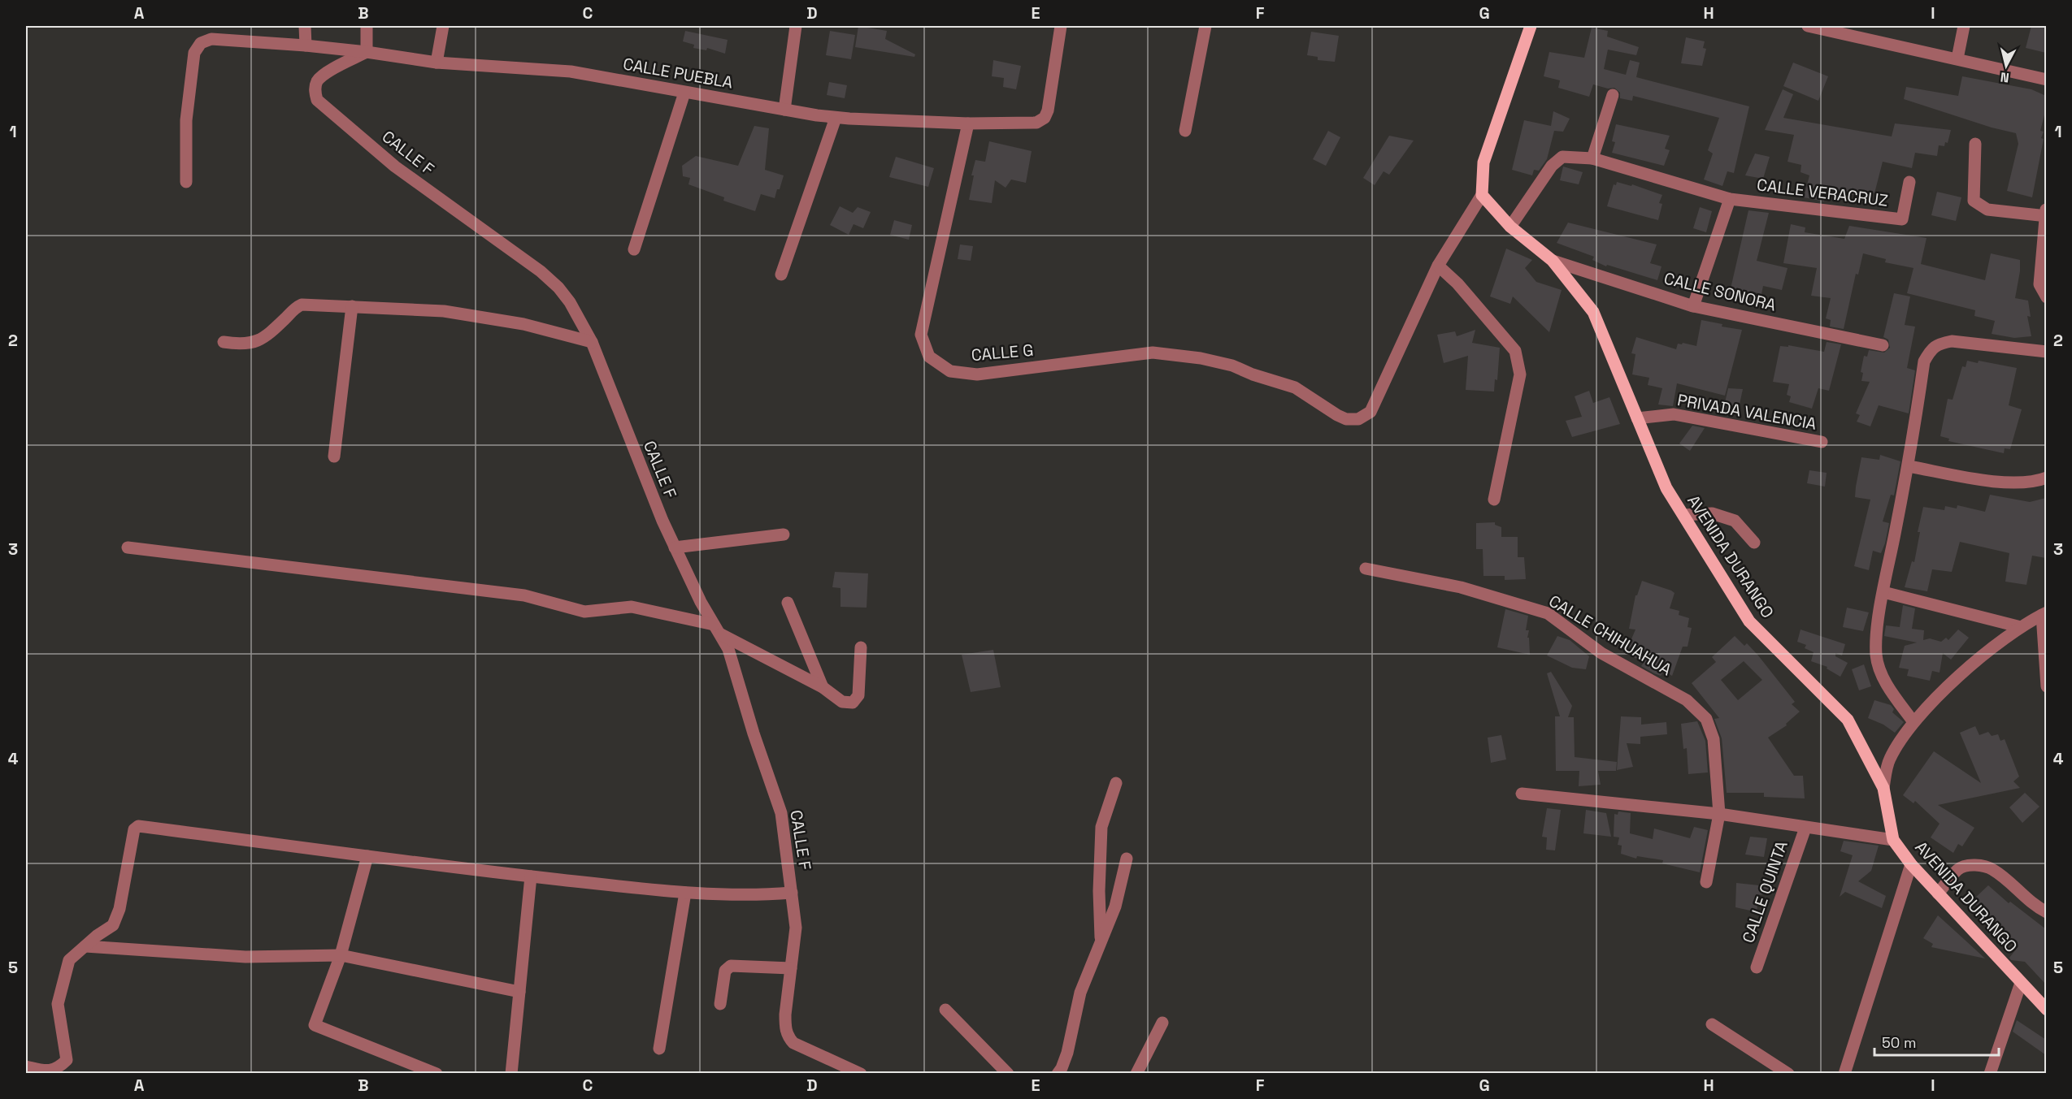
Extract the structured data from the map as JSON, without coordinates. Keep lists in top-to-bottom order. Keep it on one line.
{"streets":{"main road":["AVENIDA DURANGO"],"street":["CALLE PUEBLA","CALLE F","CALLE VERACRUZ","CALLE SONORA","CALLE G","PRIVADA VALENCIA","CALLE CHIHUAHUA","CALLE QUINTA"]},"crossings":[["CALLE PUEBLA","CALLE F"],["CALLE PUEBLA","CALLE G"],["CALLE VERACRUZ","AVENIDA DURANGO"],["CALLE SONORA","AVENIDA DURANGO"],["PRIVADA VALENCIA","AVENIDA DURANGO"]],"scale_bar":"50 m","north":"bottom","grid":{"columns":["A","B","C","D","E","F","G","H","I"],"rows":["1","2","3","4","5"]}}
